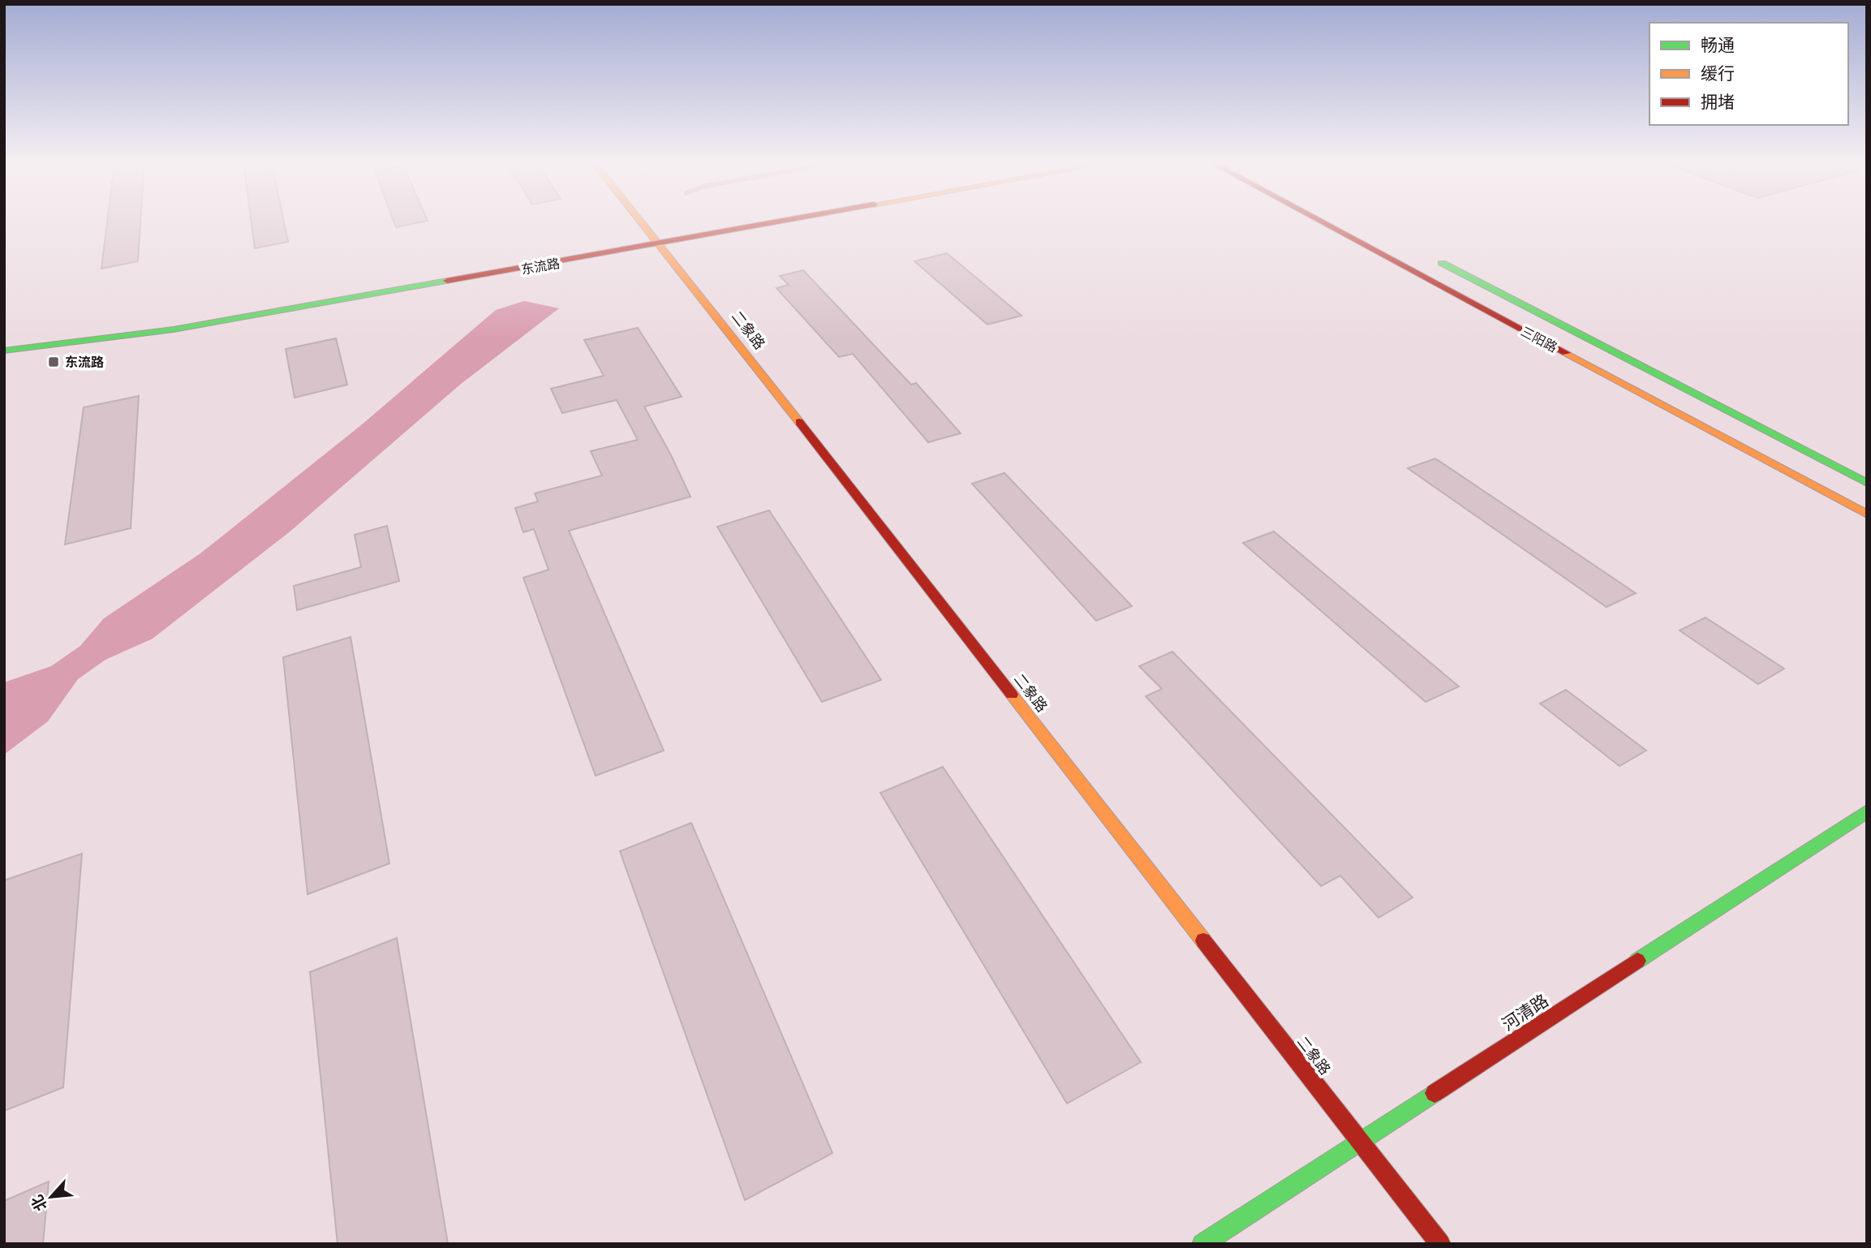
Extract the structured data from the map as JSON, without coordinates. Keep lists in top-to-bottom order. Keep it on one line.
{"streets":{"main road":["东流路","二象路","三阳路","河清路"]},"crossings":[["东流路","二象路"],["二象路","河清路"]],"places":{"transit":["东流路"]},"legend":["畅通","缓行","拥堵"],"north":"bottom left"}
